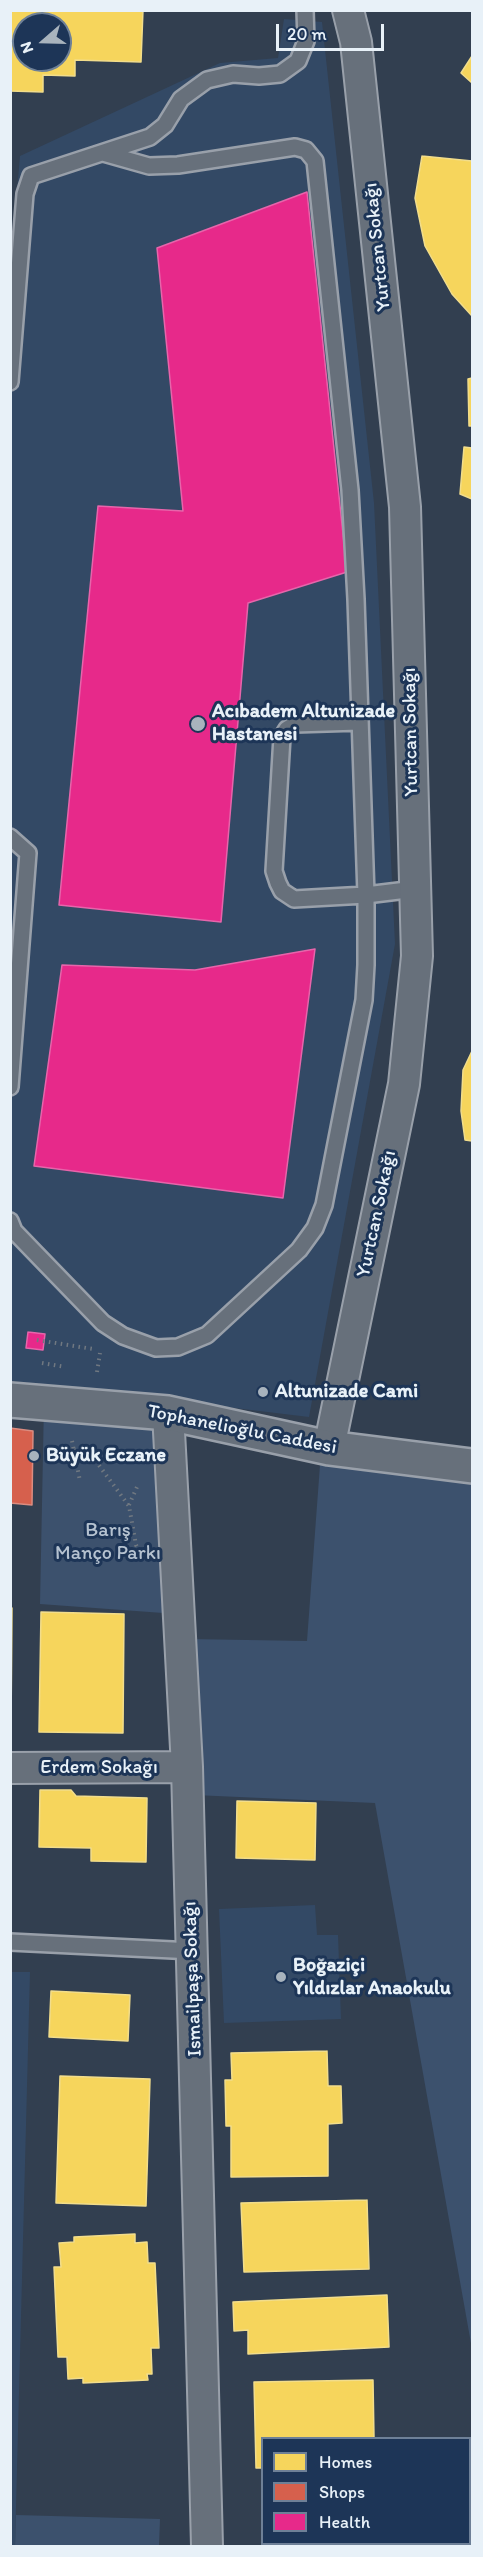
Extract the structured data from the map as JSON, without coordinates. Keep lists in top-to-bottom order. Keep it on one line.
{"streets":{"main road":["Tophanelioğlu Caddesi"],"street":["Yurtcan Sokağı","Erdem Sokağı","Ismailpaşa Sokağı"]},"crossings":[["Yurtcan Sokağı","Tophanelioğlu Caddesi"],["Tophanelioğlu Caddesi","Ismailpaşa Sokağı"],["Erdem Sokağı","Ismailpaşa Sokağı"]],"parks":["Barış Manço Parkı"],"places":["Acıbadem Altunizade Hastanesi","Altunizade Cami","Büyük Eczane","Boğaziçi Yıldızlar Anaokulu"],"legend":["Homes","Shops","Health"],"scale_bar":"20 m","north":"left"}
